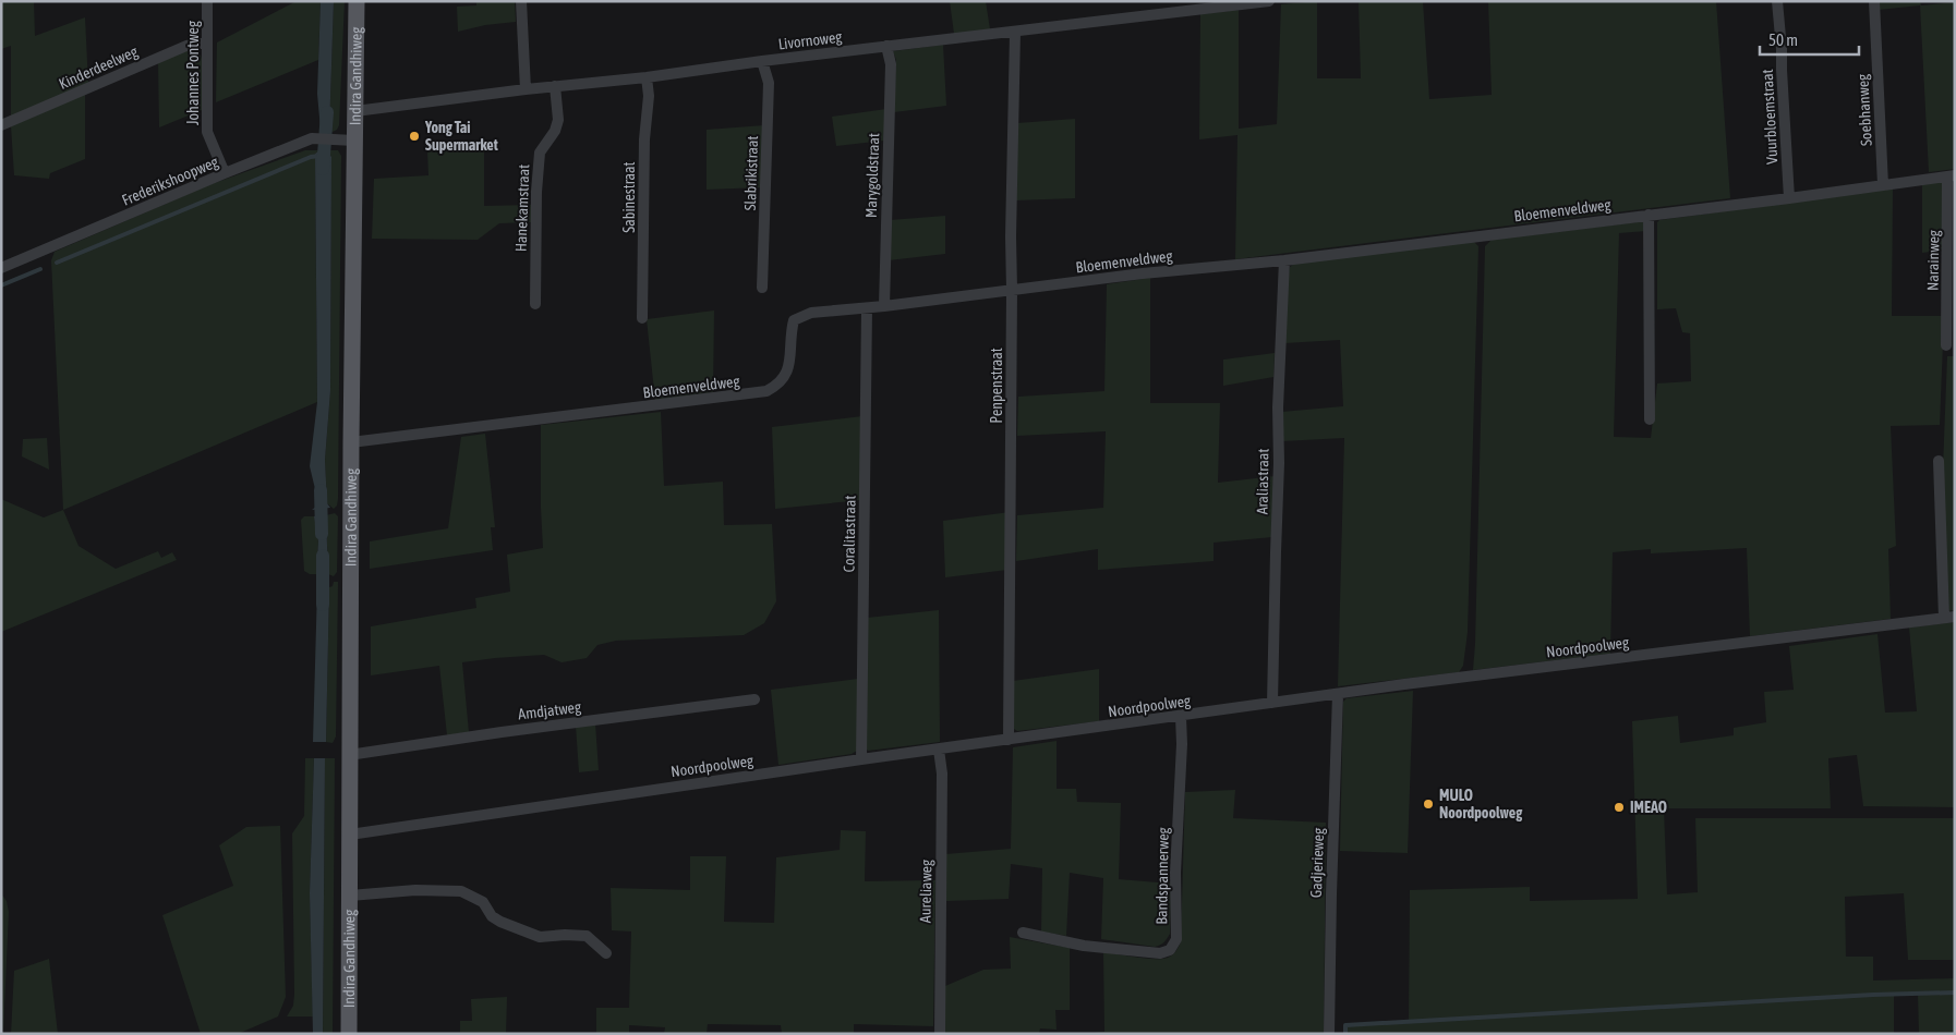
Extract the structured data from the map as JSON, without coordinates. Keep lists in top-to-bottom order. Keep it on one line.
{"streets":{"main road":["Indira Gandhiweg"],"street":["Livornoweg","Kinderdeelweg","Johannes Pontweg","Soebhanweg","Vuurbloemstraat","Slabrikistraat","Marygoldstraat","Frederikshoopweg","Sabinestraat","Hanekamstraat","Bloemenveldweg","Narainweg","Penpenstraat","Araliastraat","Coralitastraat","Noordpoolweg","Amdjatweg","Gadjerieweg","Bandspannerweg","Aureliaweg"]},"crossings":[["Livornoweg","Indira Gandhiweg"],["Livornoweg","Slabrikistraat"],["Livornoweg","Marygoldstraat"],["Livornoweg","Sabinestraat"],["Livornoweg","Hanekamstraat"],["Livornoweg","Penpenstraat"],["Kinderdeelweg","Johannes Pontweg"],["Johannes Pontweg","Frederikshoopweg"],["Indira Gandhiweg","Frederikshoopweg"],["Indira Gandhiweg","Bloemenveldweg"],["Indira Gandhiweg","Noordpoolweg"],["Indira Gandhiweg","Amdjatweg"],["Soebhanweg","Bloemenveldweg"],["Vuurbloemstraat","Bloemenveldweg"],["Marygoldstraat","Bloemenveldweg"],["Bloemenveldweg","Narainweg"],["Bloemenveldweg","Penpenstraat"],["Bloemenveldweg","Araliastraat"],["Bloemenveldweg","Coralitastraat"],["Penpenstraat","Noordpoolweg"],["Araliastraat","Noordpoolweg"],["Coralitastraat","Noordpoolweg"],["Noordpoolweg","Gadjerieweg"],["Noordpoolweg","Bandspannerweg"],["Noordpoolweg","Aureliaweg"]],"places":["Yong Tai Supermarket","MULO Noordpoolweg","IMEAO"],"scale_bar":"50 m"}
